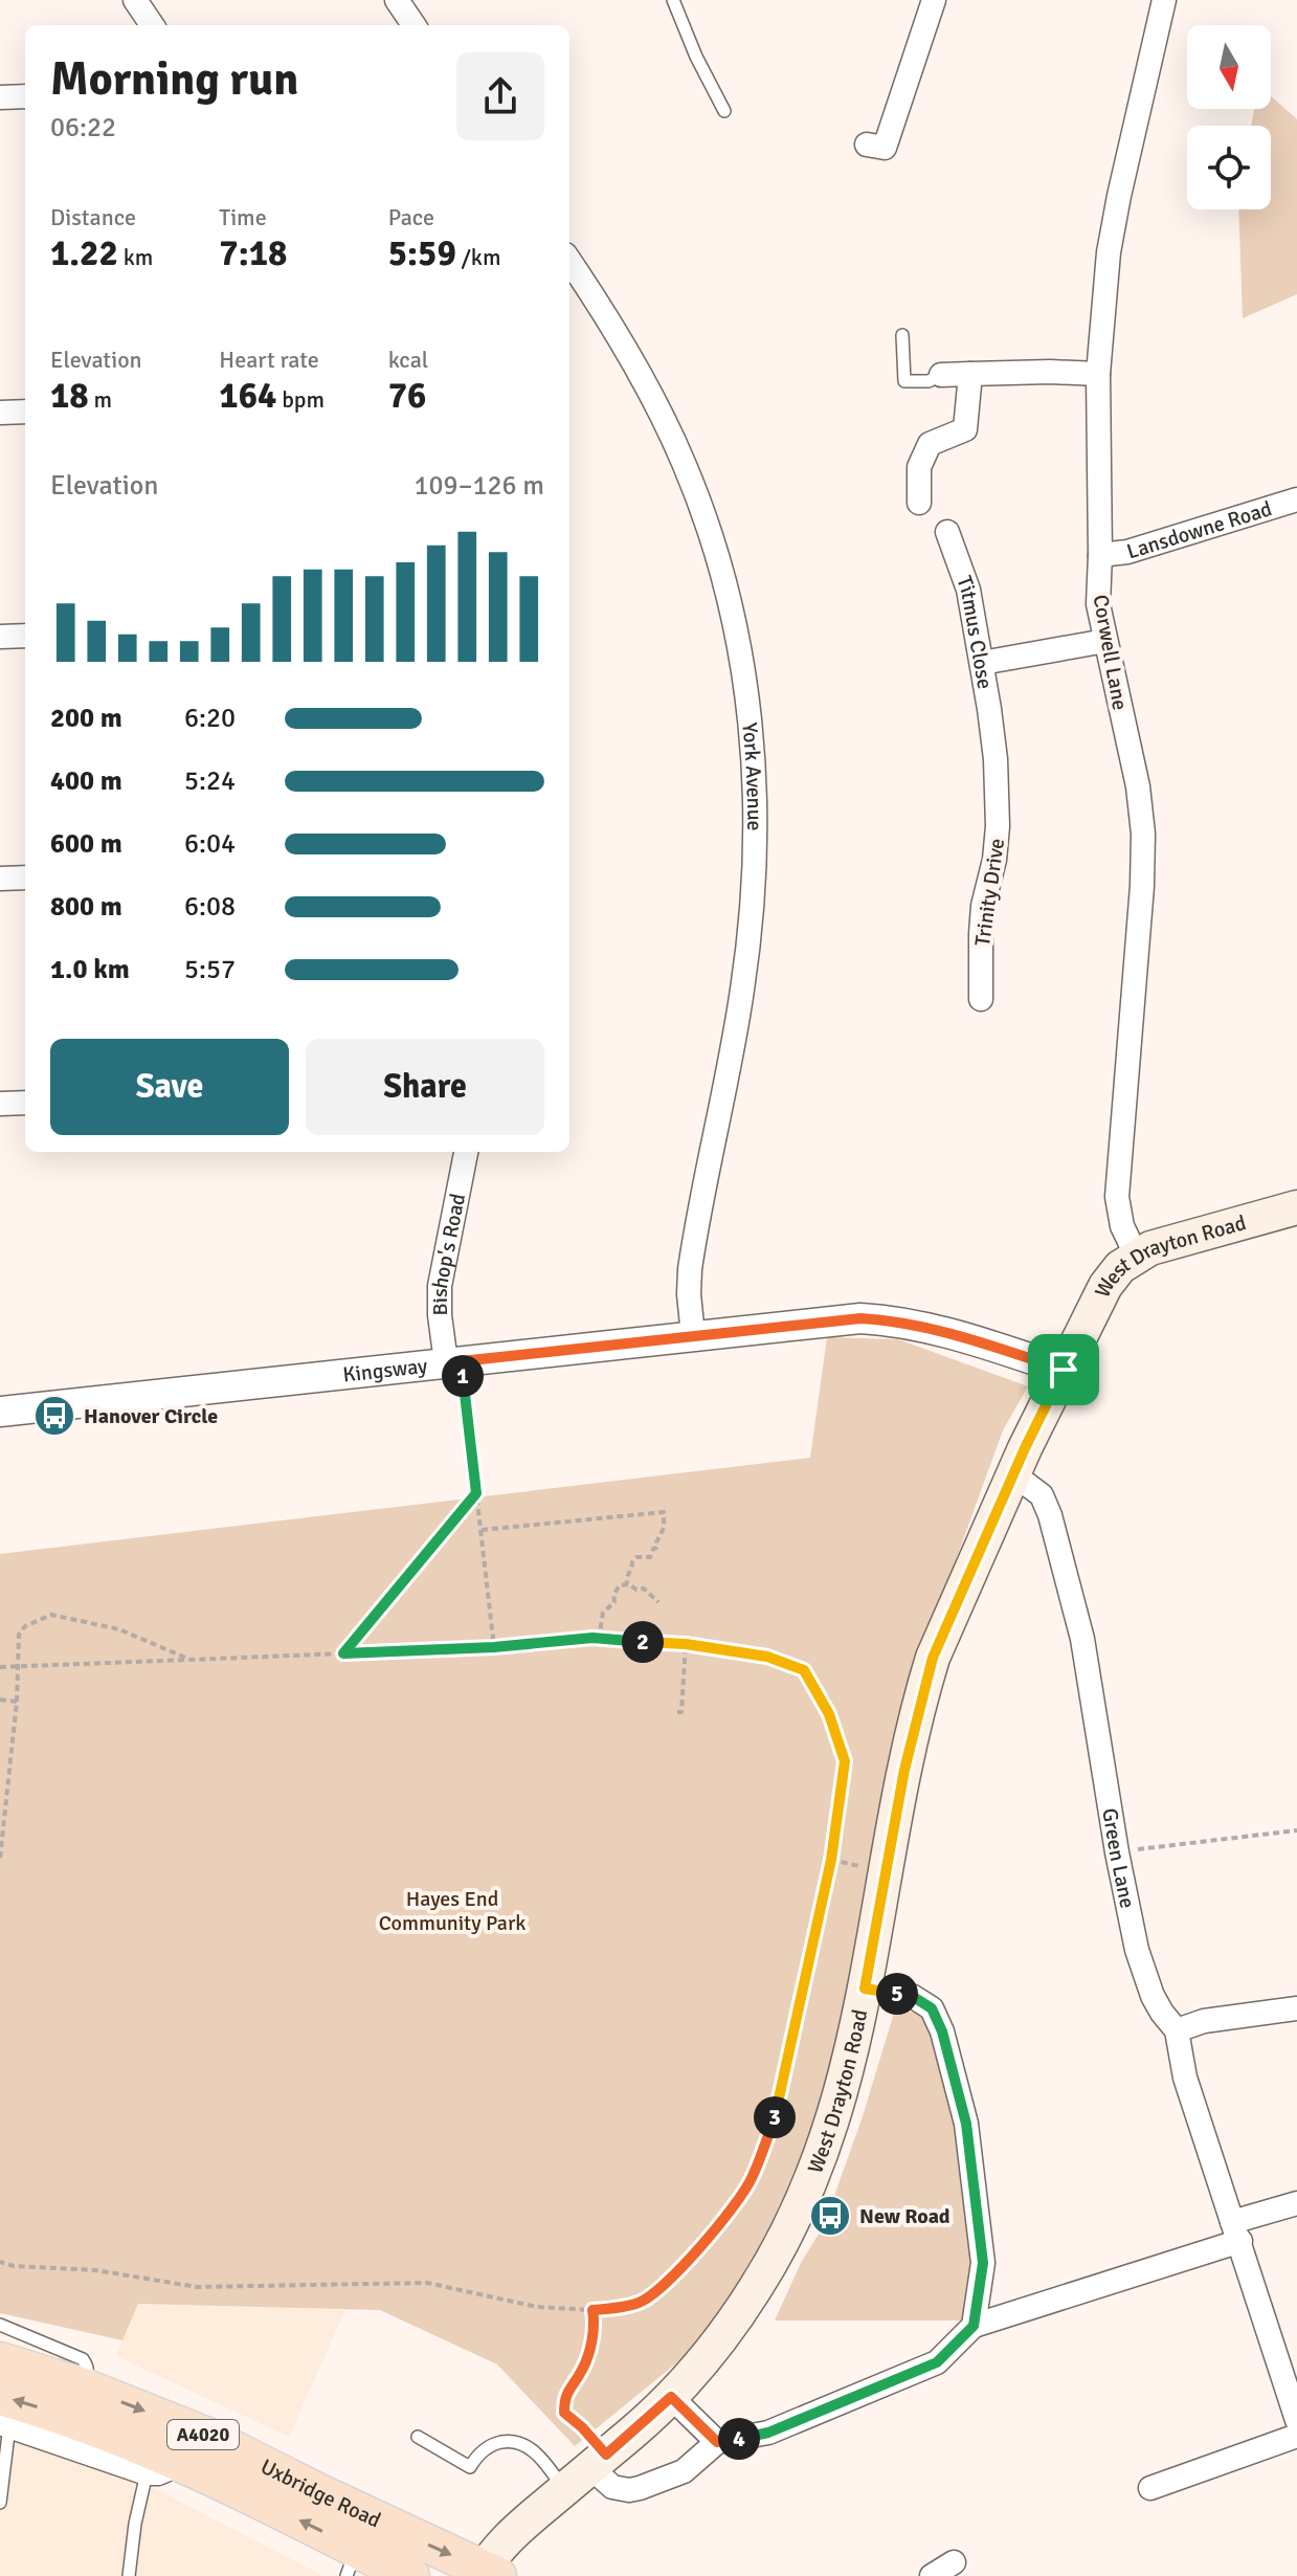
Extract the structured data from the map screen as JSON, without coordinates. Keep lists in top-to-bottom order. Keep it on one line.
{"streets":{"main road":["West Drayton Road","A4020","Uxbridge Road"],"street":["Lansdowne Road","Titmus Close","Corwell Lane","York Avenue","Trinity Drive","Bishop's Road","Kingsway","Green Lane"]},"crossings":[["Lansdowne Road","Corwell Lane"],["Titmus Close","Trinity Drive"],["Corwell Lane","West Drayton Road"],["York Avenue","Kingsway"],["Bishop's Road","Kingsway"],["West Drayton Road","Kingsway"],["West Drayton Road","Green Lane"],["West Drayton Road","Uxbridge Road"]],"parks":["Hayes End Community Park"],"places":{"bus stop":["Hanover Circle","New Road"]},"north":"bottom","page":{"heading":["Morning run","06:22"],"stats":[["Distance","1.22 km"],["Time","7:18"],["Pace","5:59 /km"],["Elevation","18 m"],["Heart rate","164 bpm"],["kcal","76"]],"chart":["Elevation","109–126 m"],"list":[{"name":"200 m","note":"6:20"},{"name":"400 m","note":"5:24"},{"name":"600 m","note":"6:04"},{"name":"800 m","note":"6:08"},{"name":"1.0 km","note":"5:57"}],"buttons":["Save","Share"],"pins":["1","2","5","3","4"]}}
